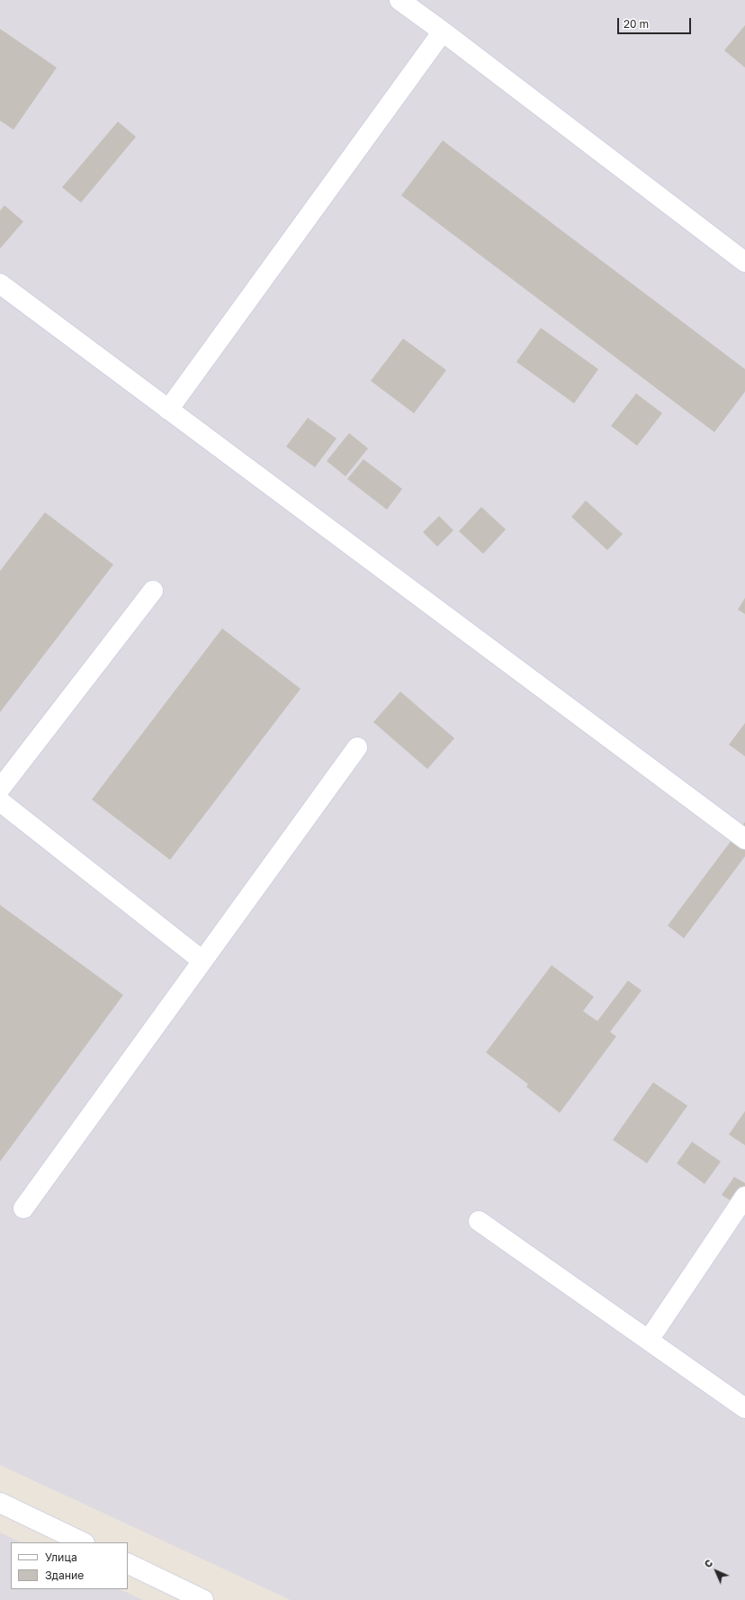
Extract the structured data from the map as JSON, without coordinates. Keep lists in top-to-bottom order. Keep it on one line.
{"legend":["Улица","Здание"],"scale_bar":"20 m","north":"top left"}
